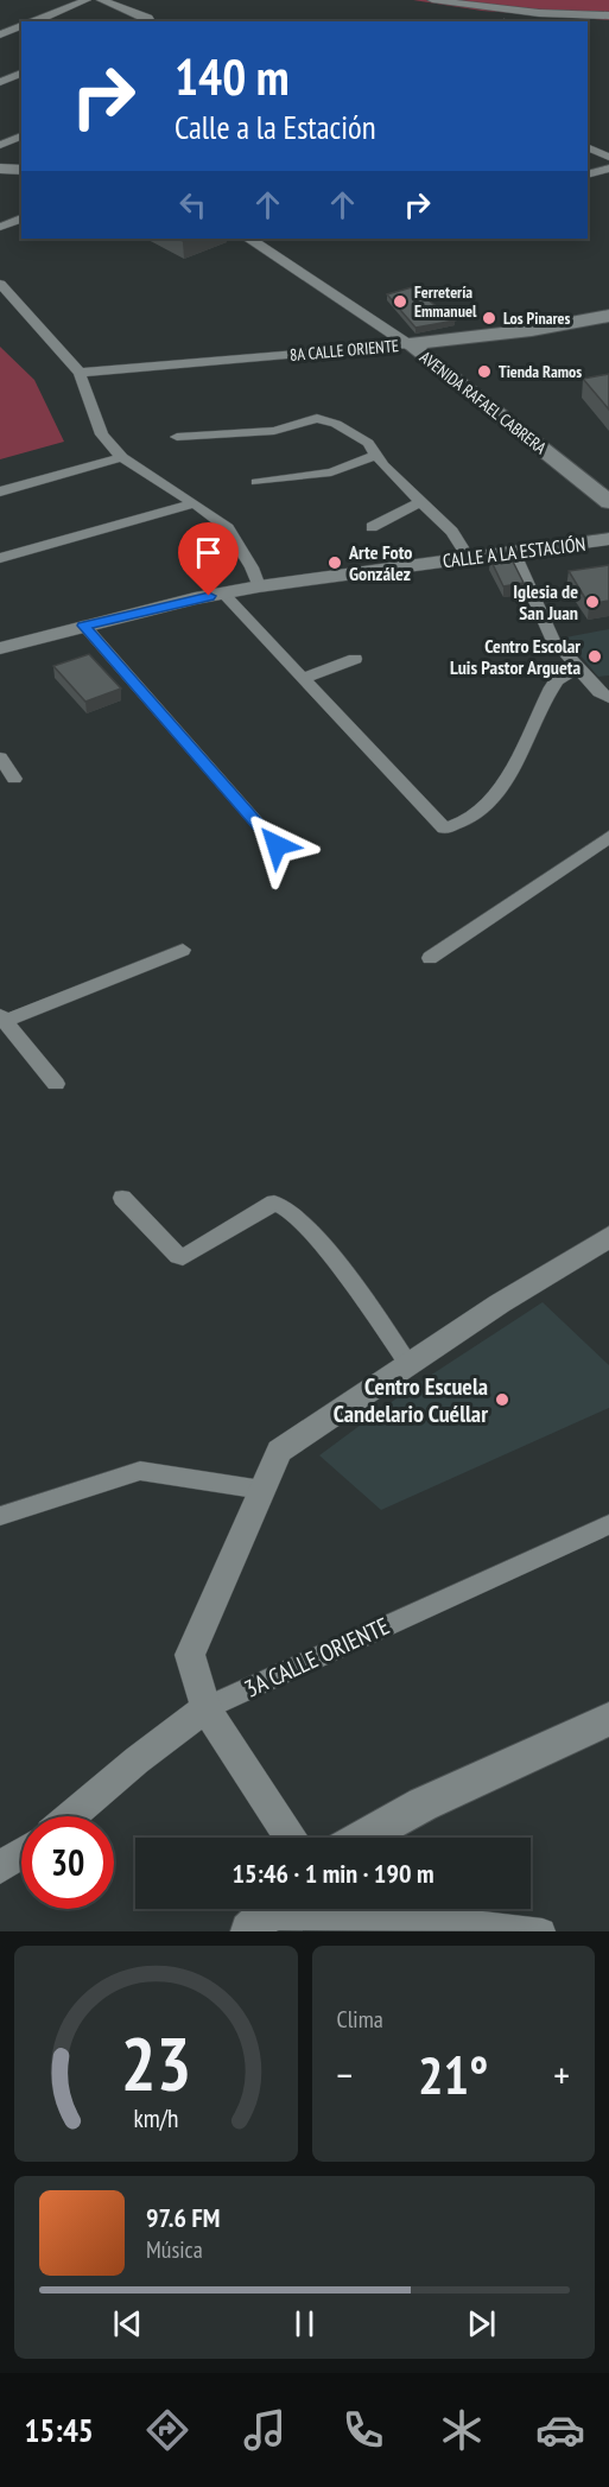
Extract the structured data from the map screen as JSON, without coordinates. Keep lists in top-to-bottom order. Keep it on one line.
{"streets":{"main road":["8A CALLE ORIENTE","AVENIDA RAFAEL CABRERA"],"street":["CALLE A LA ESTACIÓN","3A CALLE ORIENTE"]},"crossings":[["8A CALLE ORIENTE","AVENIDA RAFAEL CABRERA"]],"places":["Ferretería Emmanuel","Los Pinares","Tienda Ramos","Arte Foto González","Iglesia de San Juan","Centro Escolar Luis Pastor Argueta","Centro Escuela Candelario Cuéllar"],"page":{"turn":["140 m","Calle a la Estación"],"limit":"30","trip":"15:46 · 1 min · 190 m","tile":"Clima","heat":["−","21°","+"],"song":["97.6 FM","Música"],"tabs":"15:45","gauge":["23","km/h"]}}
